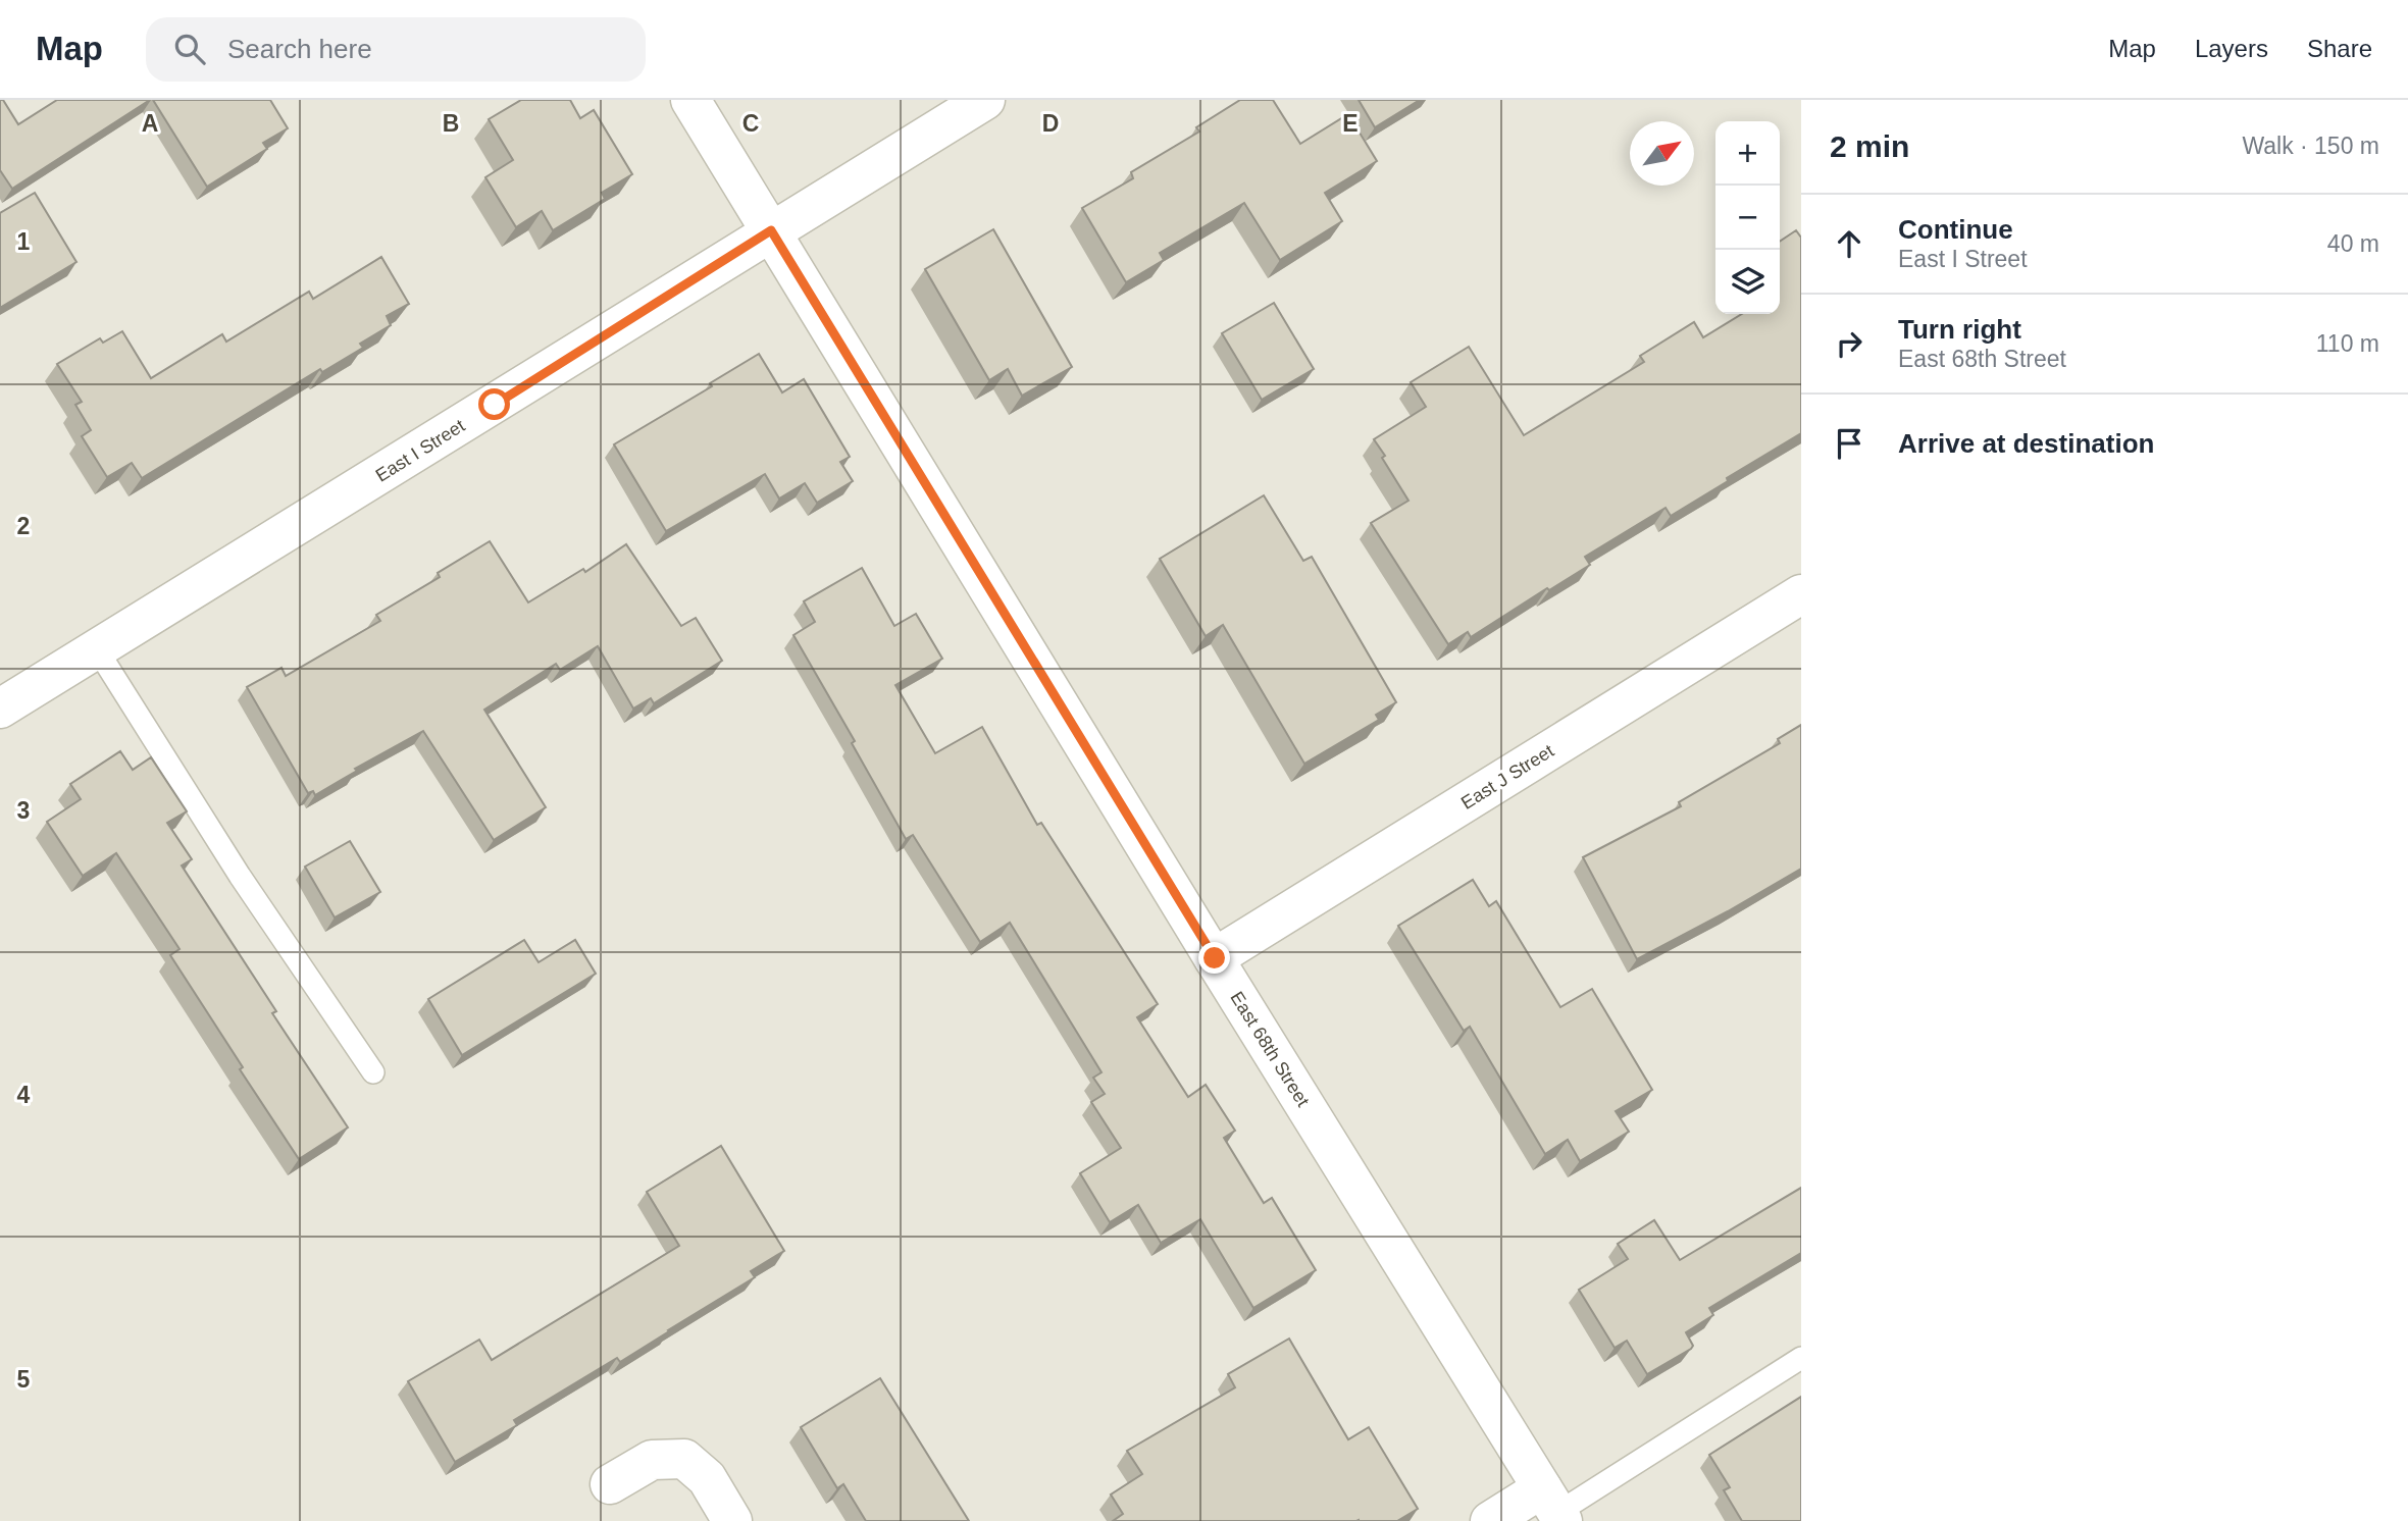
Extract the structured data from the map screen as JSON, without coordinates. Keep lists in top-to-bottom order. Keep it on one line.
{"streets":{"street":["East I Street","East J Street","East 68th Street"]},"crossings":[["East I Street","East 68th Street"],["East J Street","East 68th Street"]],"north":"top right","page":{"header":"Map","search":"Search here","nav":["Map","Layers","Share"],"heading":["2 min","Walk · 150 m"],"map_buttons":["+","−"],"list":[["Continue","East I Street","40 m"],["Turn right","East 68th Street","110 m"],"Arrive at destination"]},"grid":{"columns":["A","B","C","D","E"],"rows":["1","2","3","4","5"]}}
